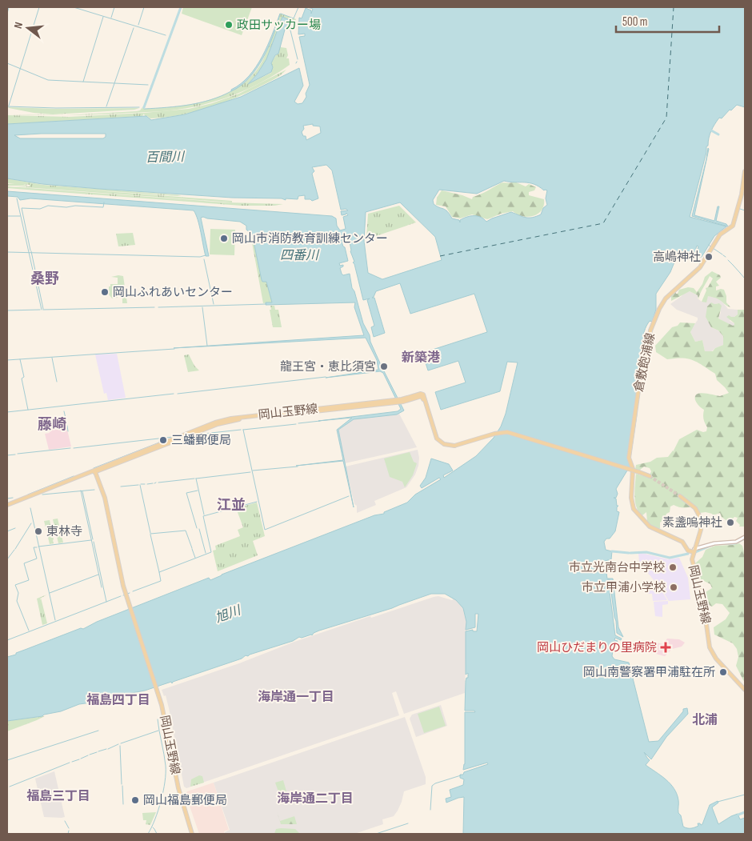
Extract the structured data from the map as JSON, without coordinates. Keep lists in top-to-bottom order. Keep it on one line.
{"streets":{"main road":["倉敷飽浦線","岡山玉野線"]},"crossings":[["倉敷飽浦線","岡山玉野線"]],"districts":["桑野","新築港","藤崎","江並","海岸通一丁目","福島四丁目","北浦","福島三丁目","海岸通二丁目"],"water":["百間川","四番川","旭川"],"places":{"other":["政田サッカー場","岡山市消防教育訓練センター","高嶋神社","岡山ふれあいセンター","龍王宮・恵比須宮","三蟠郵便局","素盞嗚神社","東林寺","市立光南台中学校","市立甲浦小学校","岡山南警察署甲浦駐在所","岡山福島郵便局"],"health":["岡山ひだまりの里病院"]},"scale_bar":"500 m","north":"left"}
